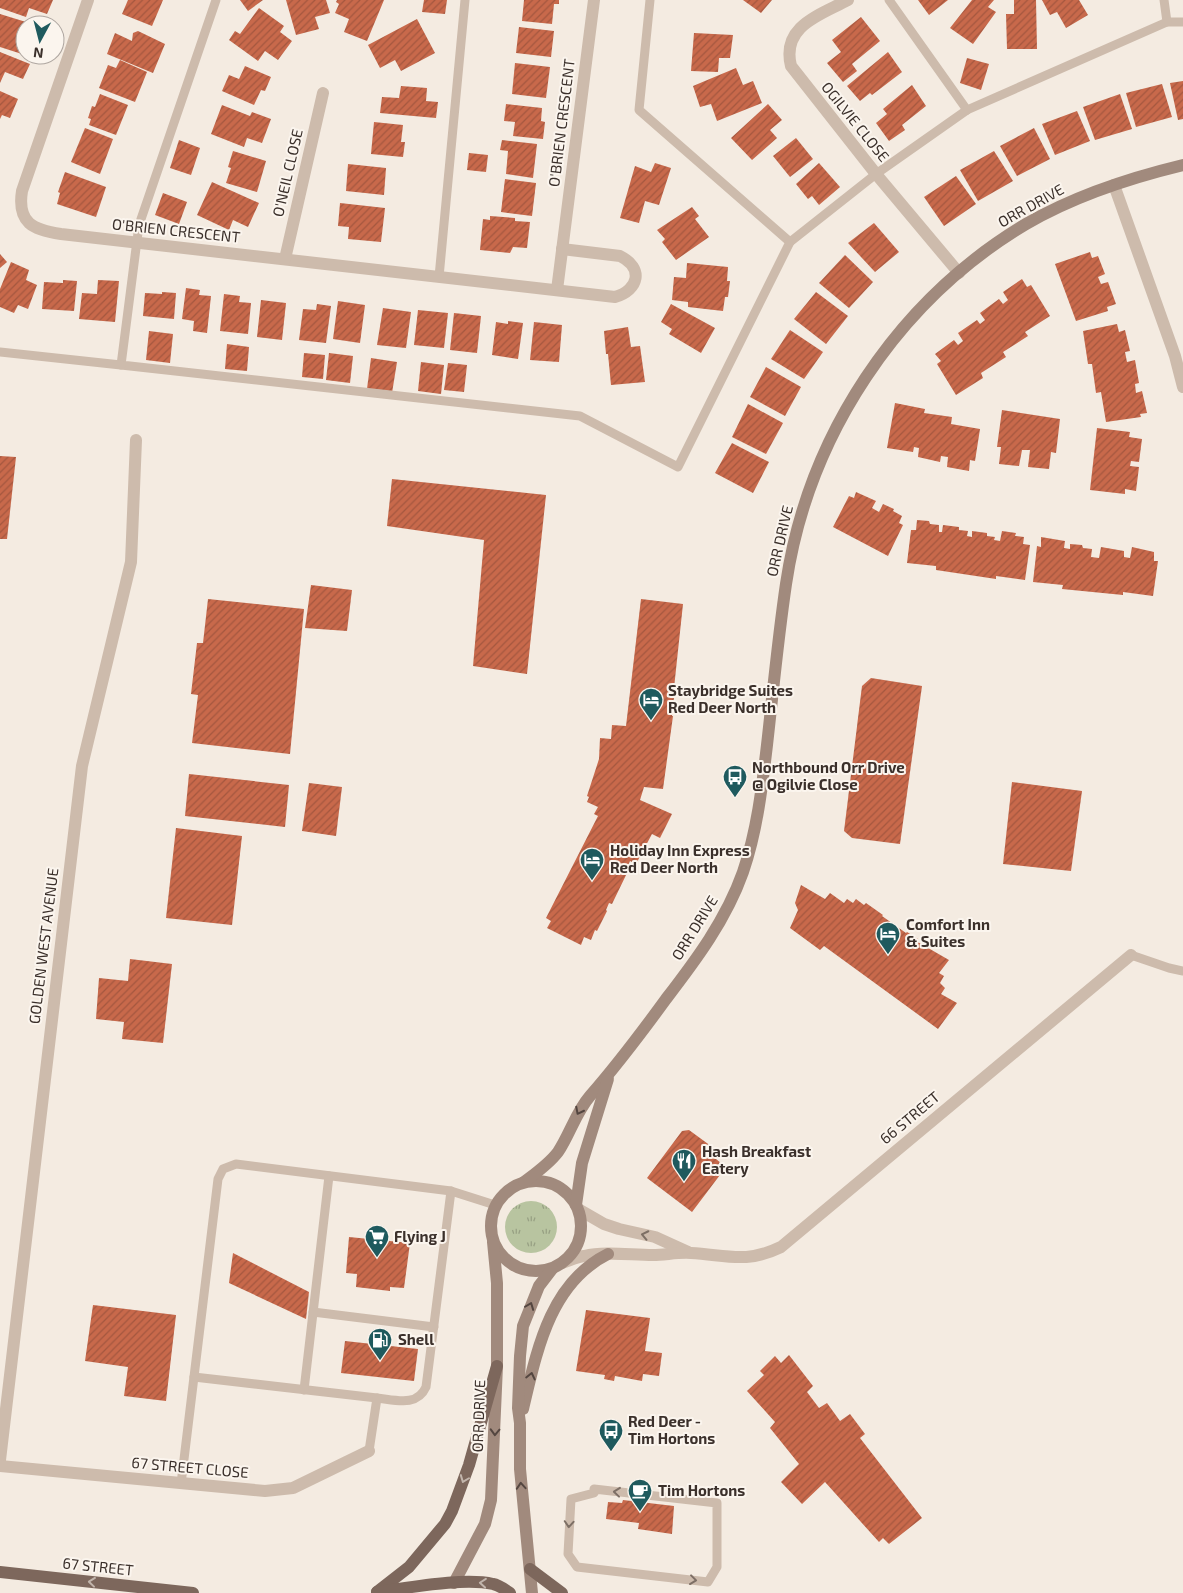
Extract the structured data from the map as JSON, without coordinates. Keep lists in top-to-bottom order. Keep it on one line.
{"streets":{"main road":["67 STREET"],"street":["OGILVIE CLOSE","O'BRIEN CRESCENT","O'NEIL CLOSE","ORR DRIVE","GOLDEN WEST AVENUE","66 STREET","67 STREET CLOSE"]},"crossings":[["OGILVIE CLOSE","ORR DRIVE"],["O'BRIEN CRESCENT","O'NEIL CLOSE"],["ORR DRIVE","66 STREET"]],"one_way":["67 STREET"],"places":{"hotel":["Staybridge Suites Red Deer North","Holiday Inn Express Red Deer North","Comfort Inn & Suites"],"bus stop":["Northbound Orr Drive @ Ogilvie Close","Red Deer - Tim Hortons"],"restaurant":["Hash Breakfast Eatery"],"supermarket":["Flying J"],"fuel station":["Shell"],"cafe":["Tim Hortons"]},"north":"bottom"}
